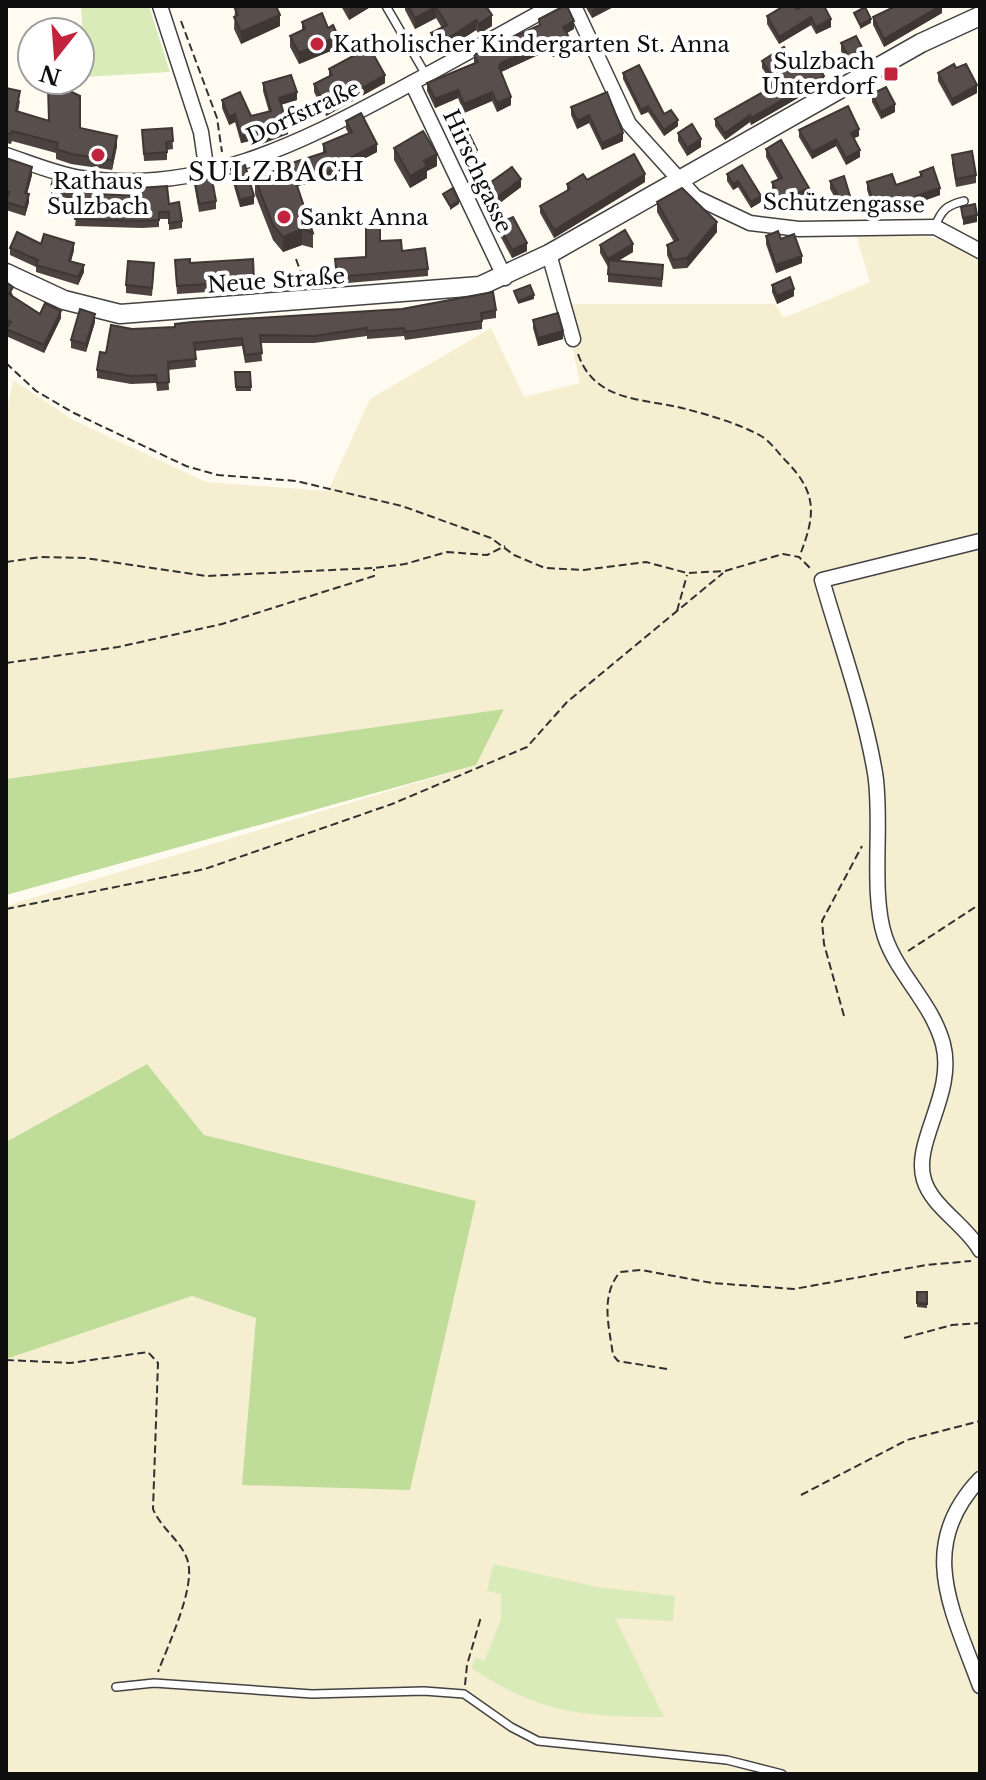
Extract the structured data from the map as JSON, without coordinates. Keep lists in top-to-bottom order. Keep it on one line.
{"streets":{"street":["Dorfstraße","Hirschgasse","Schützengasse","Neue Straße"]},"crossings":[["Dorfstraße","Hirschgasse"],["Hirschgasse","Neue Straße"],["Schützengasse","Neue Straße"]],"districts":["SULZBACH"],"places":{"other":["Katholischer Kindergarten St. Anna","Rathaus Sulzbach","Sankt Anna"],"transit":["Sulzbach Unterdorf"]},"north":"bottom"}
